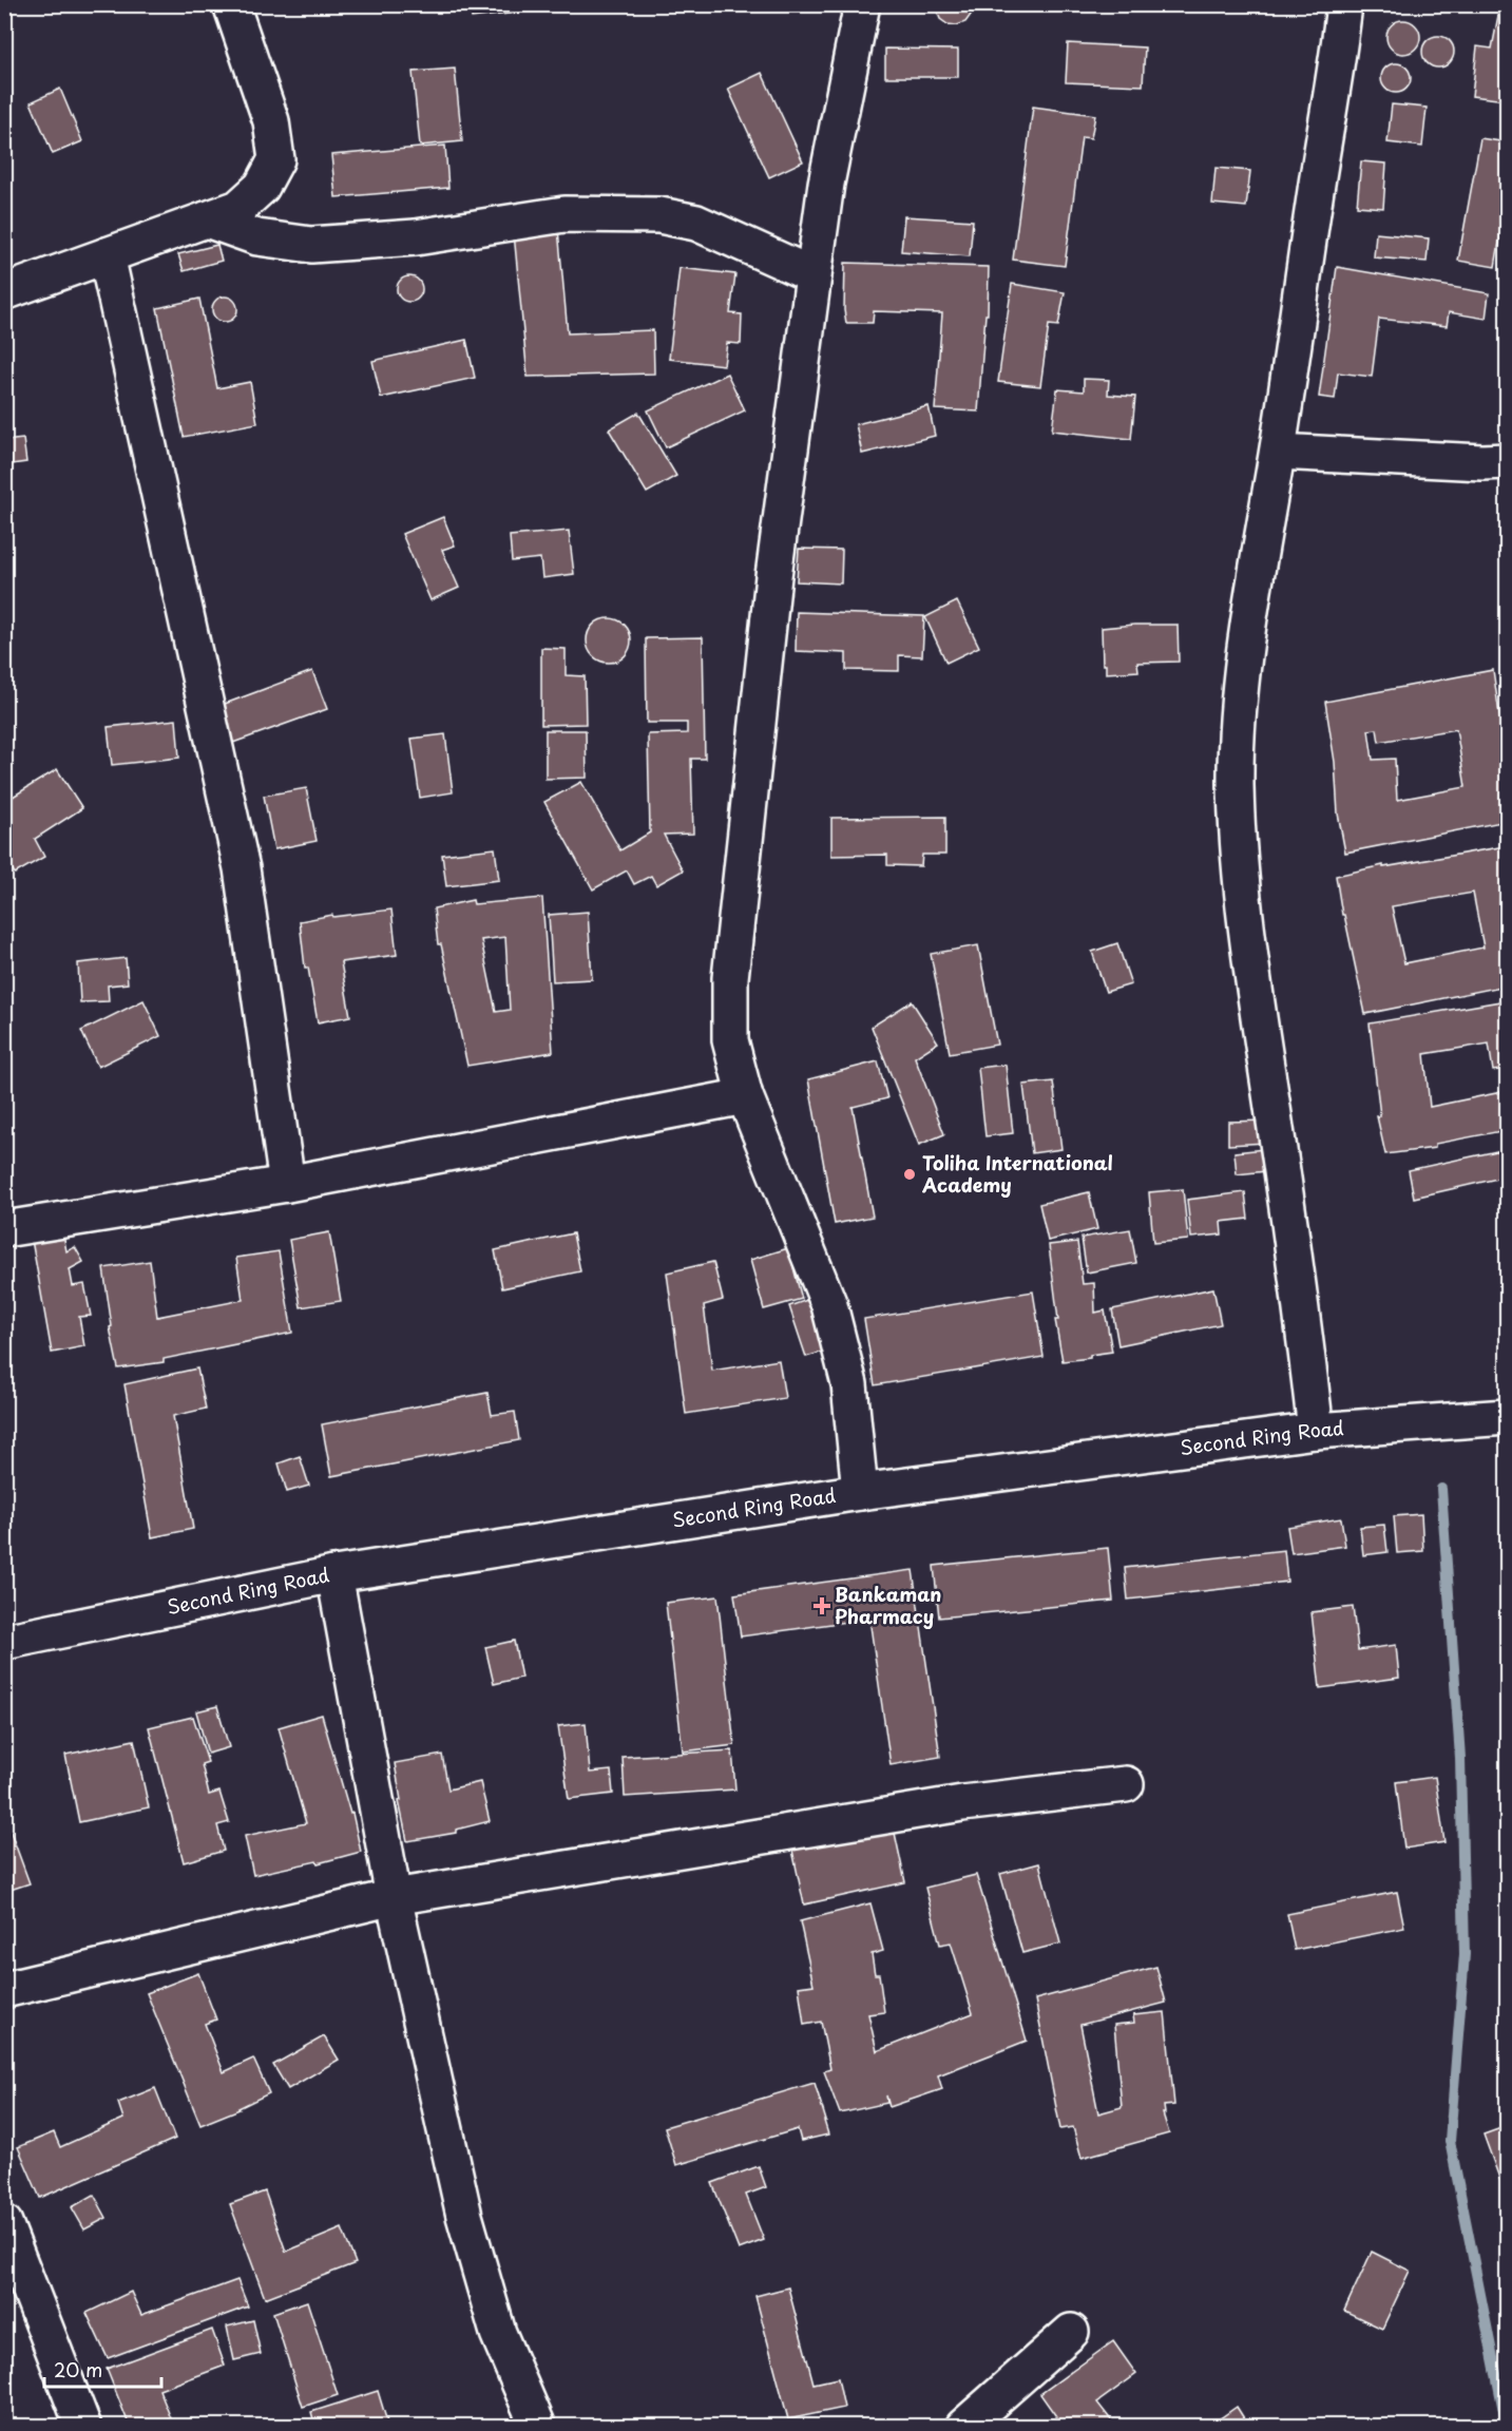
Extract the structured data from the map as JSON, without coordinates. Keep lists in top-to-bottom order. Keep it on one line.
{"streets":{"street":["Second Ring Road"]},"places":{"other":["Toliha International Academy"],"health":["Bankaman Pharmacy"]},"scale_bar":"20 m"}
